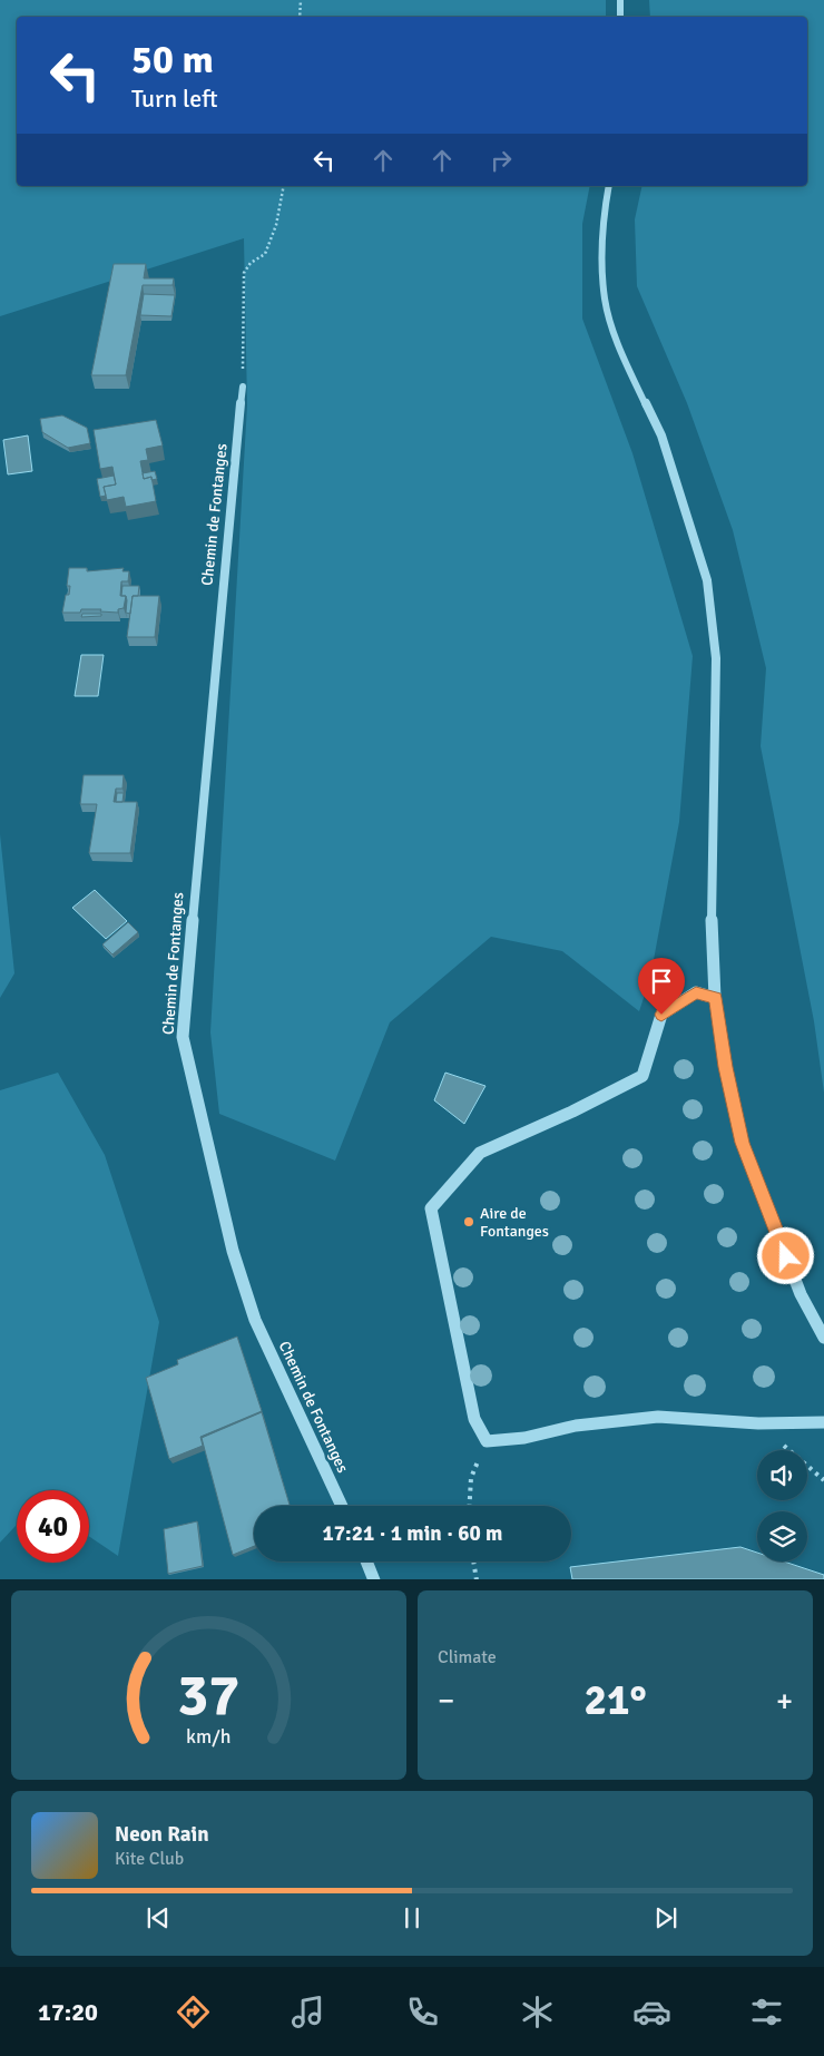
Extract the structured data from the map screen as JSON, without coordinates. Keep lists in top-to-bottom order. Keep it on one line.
{"streets":{"street":["Chemin de Fontanges"]},"places":["Aire de Fontanges"],"page":{"turn":["50 m","Turn left"],"limit":"40","trip":"17:21 · 1 min · 60 m","tile":"Climate","heat":["−","21°","+"],"song":["Neon Rain","Kite Club"],"tabs":"17:20","gauge":["37","km/h"]}}
